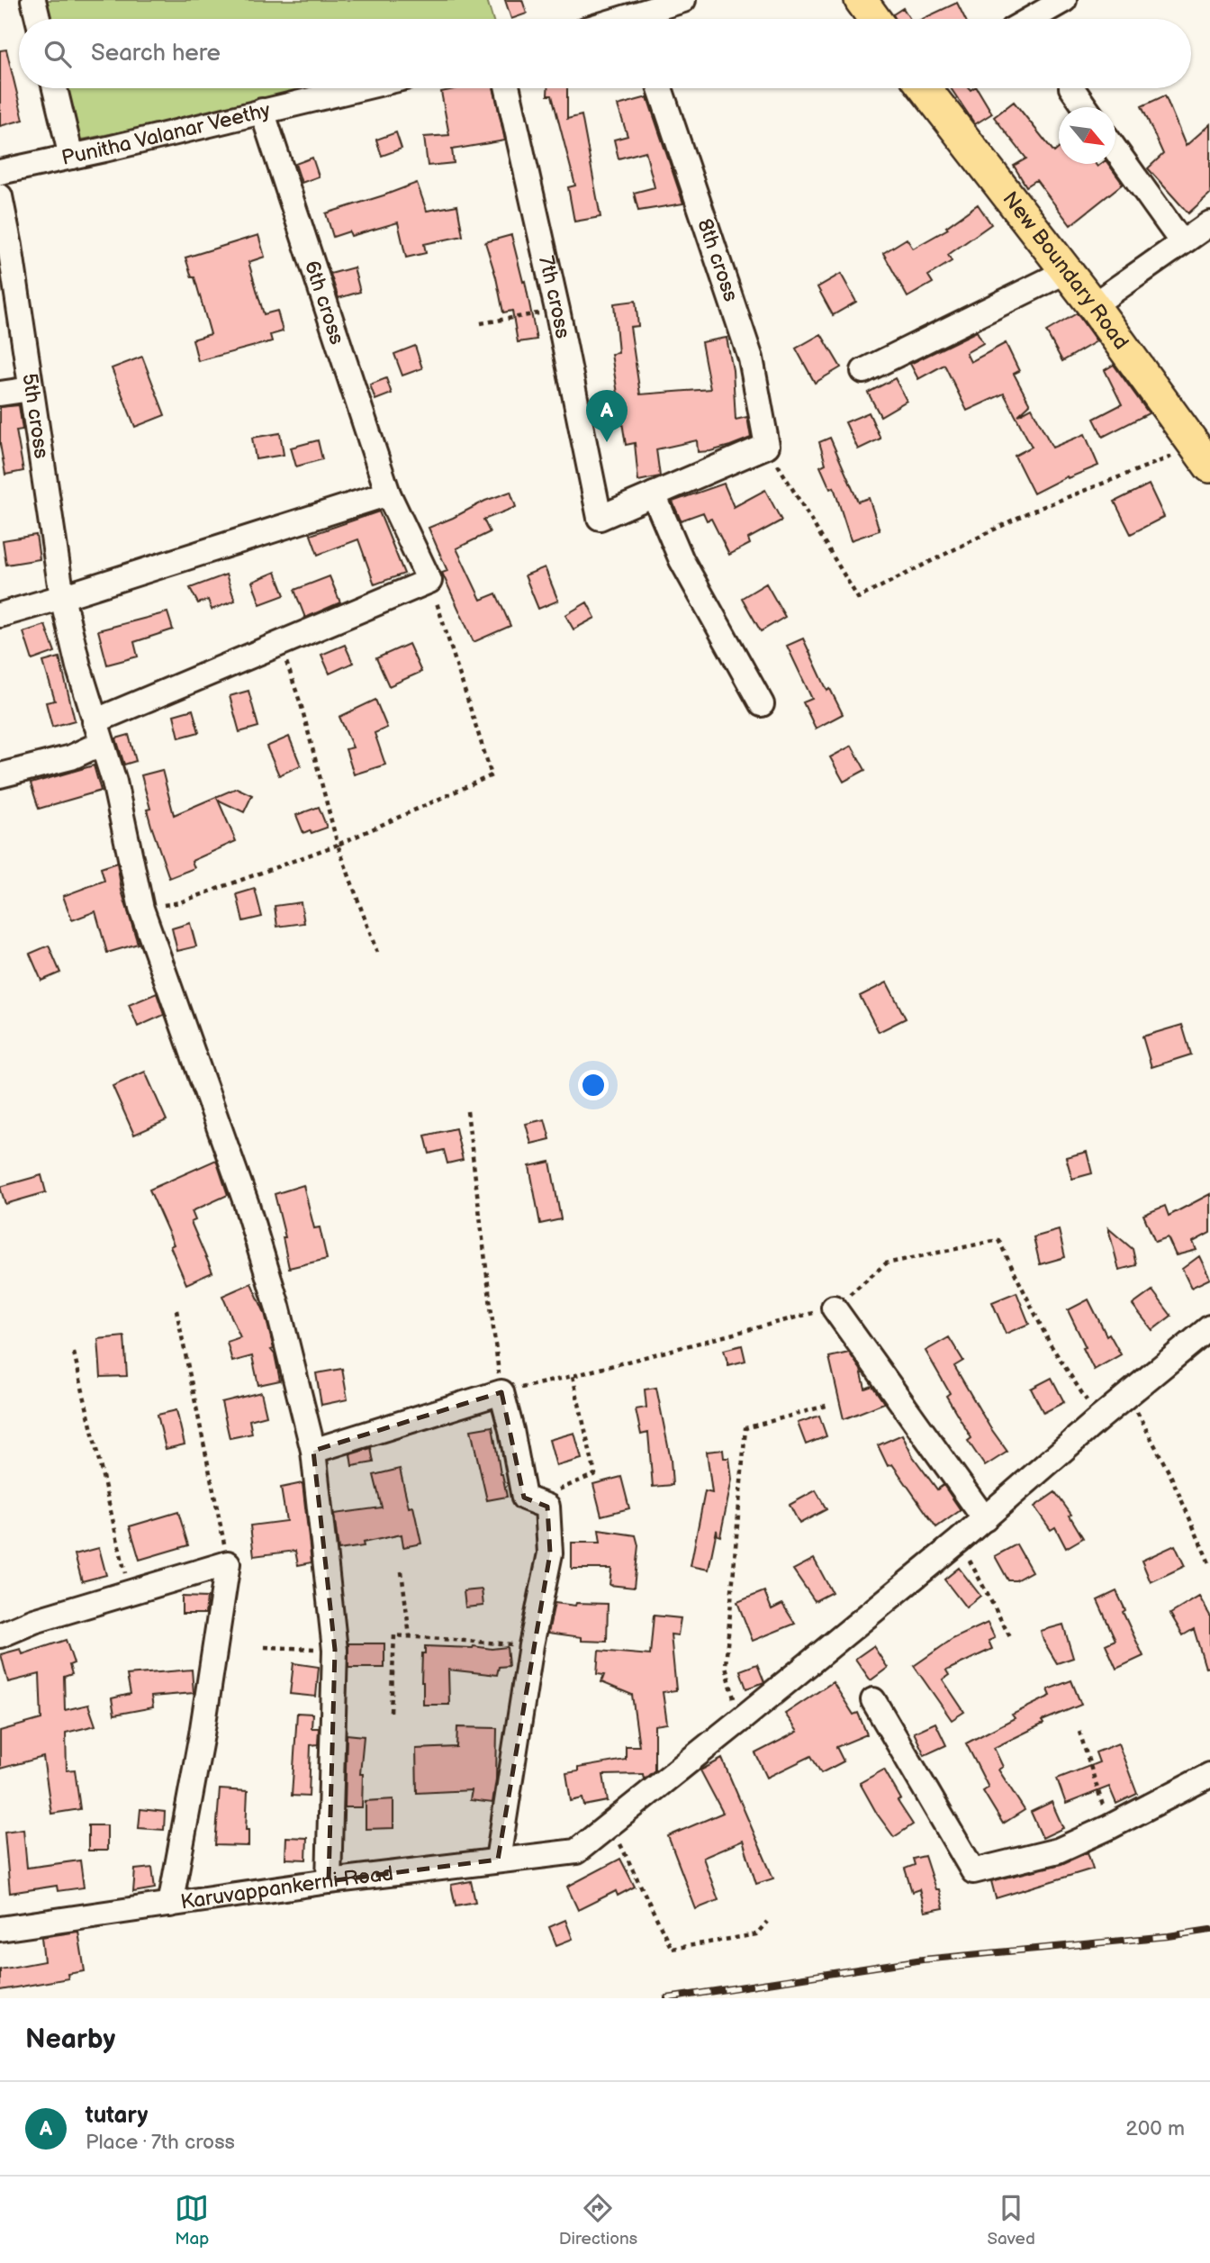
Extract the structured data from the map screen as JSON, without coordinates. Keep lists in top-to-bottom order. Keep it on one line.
{"streets":{"main road":["New Boundary Road"],"street":["Punitha Valanar Veethy","8th cross","7th cross","6th cross","5th cross","Karuvappankerni Road"]},"crossings":[["Punitha Valanar Veethy","6th cross"],["5th cross","Karuvappankerni Road"]],"north":"bottom right","page":{"search":"Search here","pins":"A","heading":"Nearby","list":[{"mark":"A","name":"tutary","note":"Place · 7th cross","value":"200 m"}],"nav":["Map","Directions","Saved"]}}
